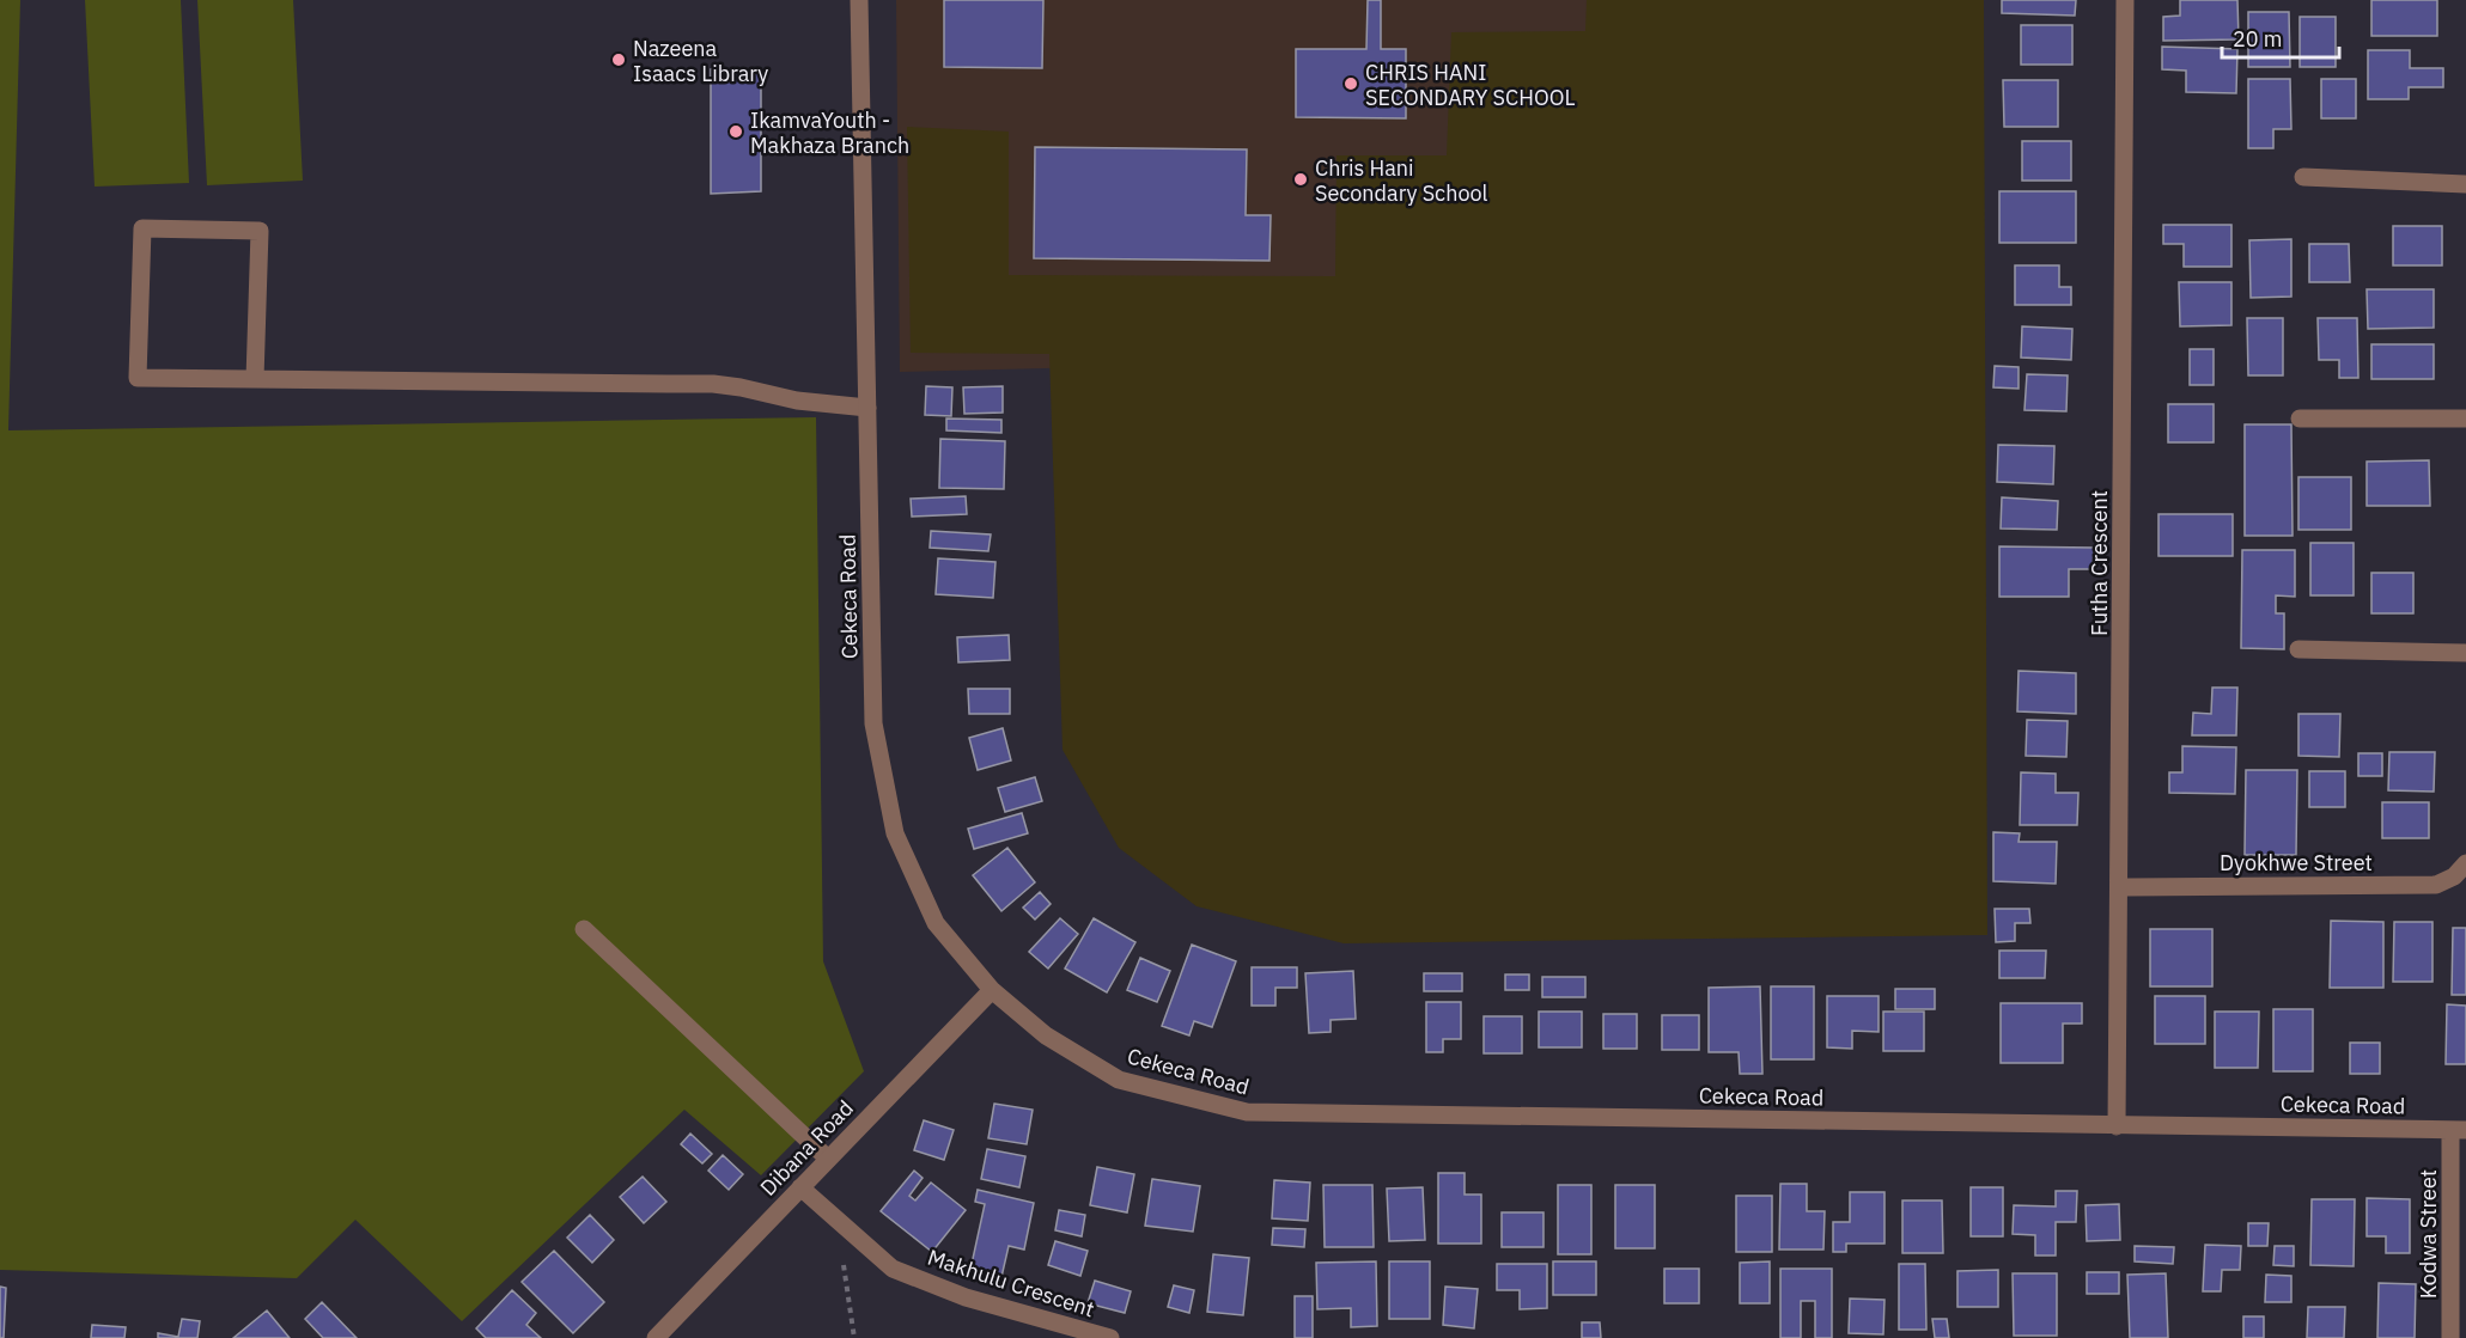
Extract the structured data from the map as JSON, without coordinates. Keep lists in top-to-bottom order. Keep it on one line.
{"streets":{"street":["Futha Crescent","Cekeca Road","Dyokhwe Street","Dibana Road","Kodwa Street","Makhulu Crescent"]},"crossings":[["Futha Crescent","Cekeca Road"],["Futha Crescent","Dyokhwe Street"],["Cekeca Road","Dibana Road"],["Cekeca Road","Kodwa Street"],["Dibana Road","Makhulu Crescent"]],"places":["Nazeena Isaacs Library","CHRIS HANI SECONDARY SCHOOL","IkamvaYouth - Makhaza Branch","Chris Hani Secondary School"],"scale_bar":"20 m"}
